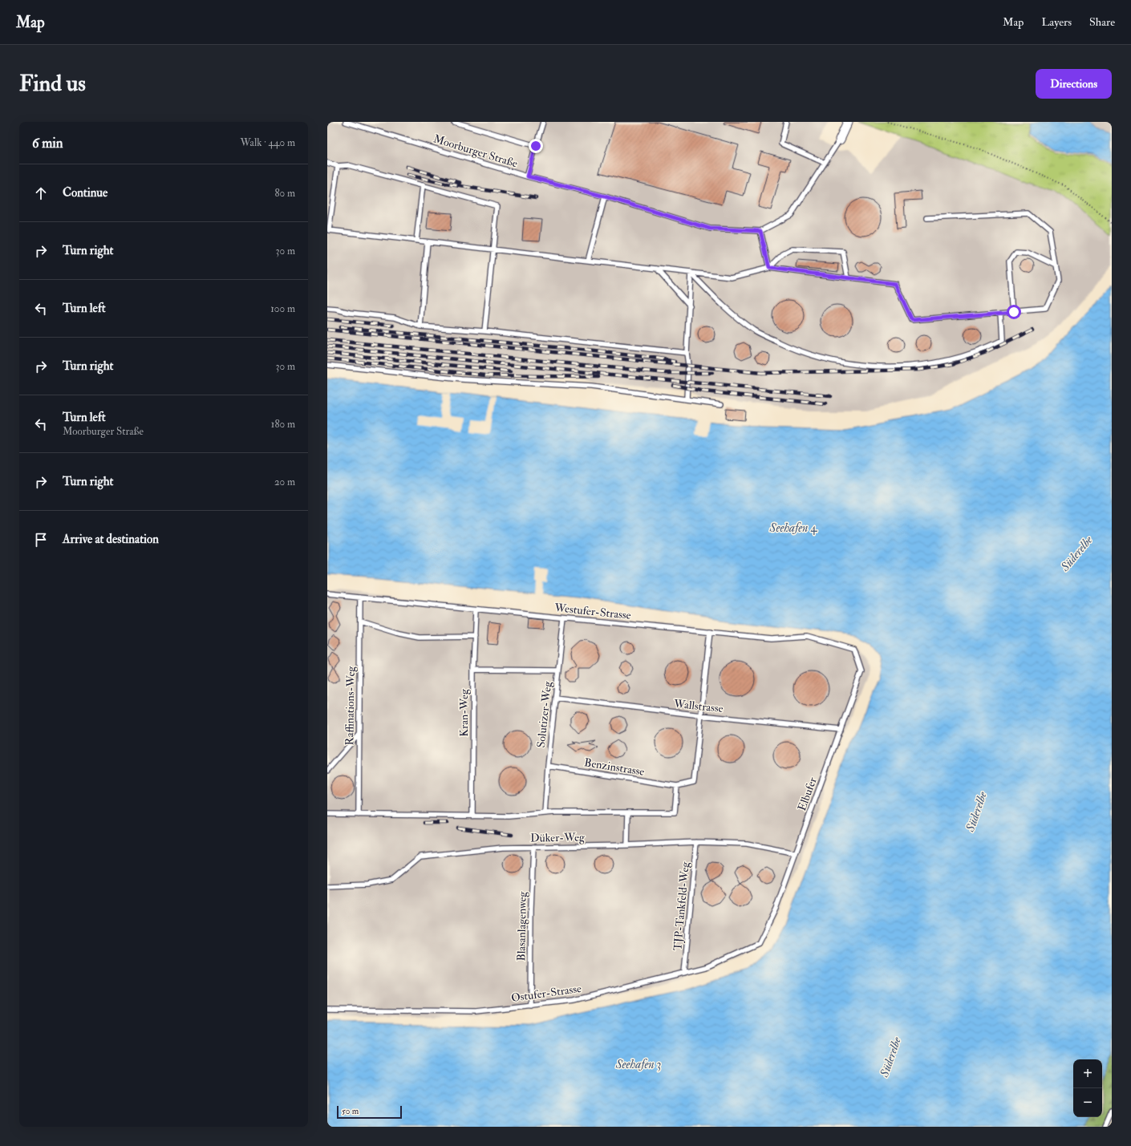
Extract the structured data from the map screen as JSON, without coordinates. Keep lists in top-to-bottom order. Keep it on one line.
{"streets":{"lane":["Moorburger Straße","Westufer-Strasse","Raffinations-Weg","Wallstrasse","Kran-Weg","Solutizer-Weg","Benzinstrasse","Elbufer","Düker-Weg","TJP-Tankfeld-Weg","Blasanlagenweg","Ostufer-Strasse"]},"crossings":[["Westufer-Strasse","Raffinations-Weg"],["Westufer-Strasse","Kran-Weg"],["Westufer-Strasse","Solutizer-Weg"],["Westufer-Strasse","Elbufer"],["Wallstrasse","Solutizer-Weg"],["Wallstrasse","Benzinstrasse"],["Wallstrasse","Elbufer"],["Solutizer-Weg","Benzinstrasse"],["Elbufer","Düker-Weg"],["Elbufer","Ostufer-Strasse"],["Düker-Weg","TJP-Tankfeld-Weg"],["Düker-Weg","Blasanlagenweg"],["TJP-Tankfeld-Weg","Ostufer-Strasse"],["Blasanlagenweg","Ostufer-Strasse"]],"water":["Seehafen 4","Süderelbe","Seehafen 3"],"scale_bar":"50 m","page":{"header":"Map","nav":["Map","Layers","Share"],"buttons":"Directions","title":"Find us","heading":["6 min","Walk · 440 m"],"list":[["Continue","80 m"],["Turn right","30 m"],["Turn left","100 m"],["Turn right","30 m"],["Turn left","Moorburger Straße","180 m"],["Turn right","20 m"],"Arrive at destination"],"map_buttons":["+","−"],"scale":"50 m"}}
